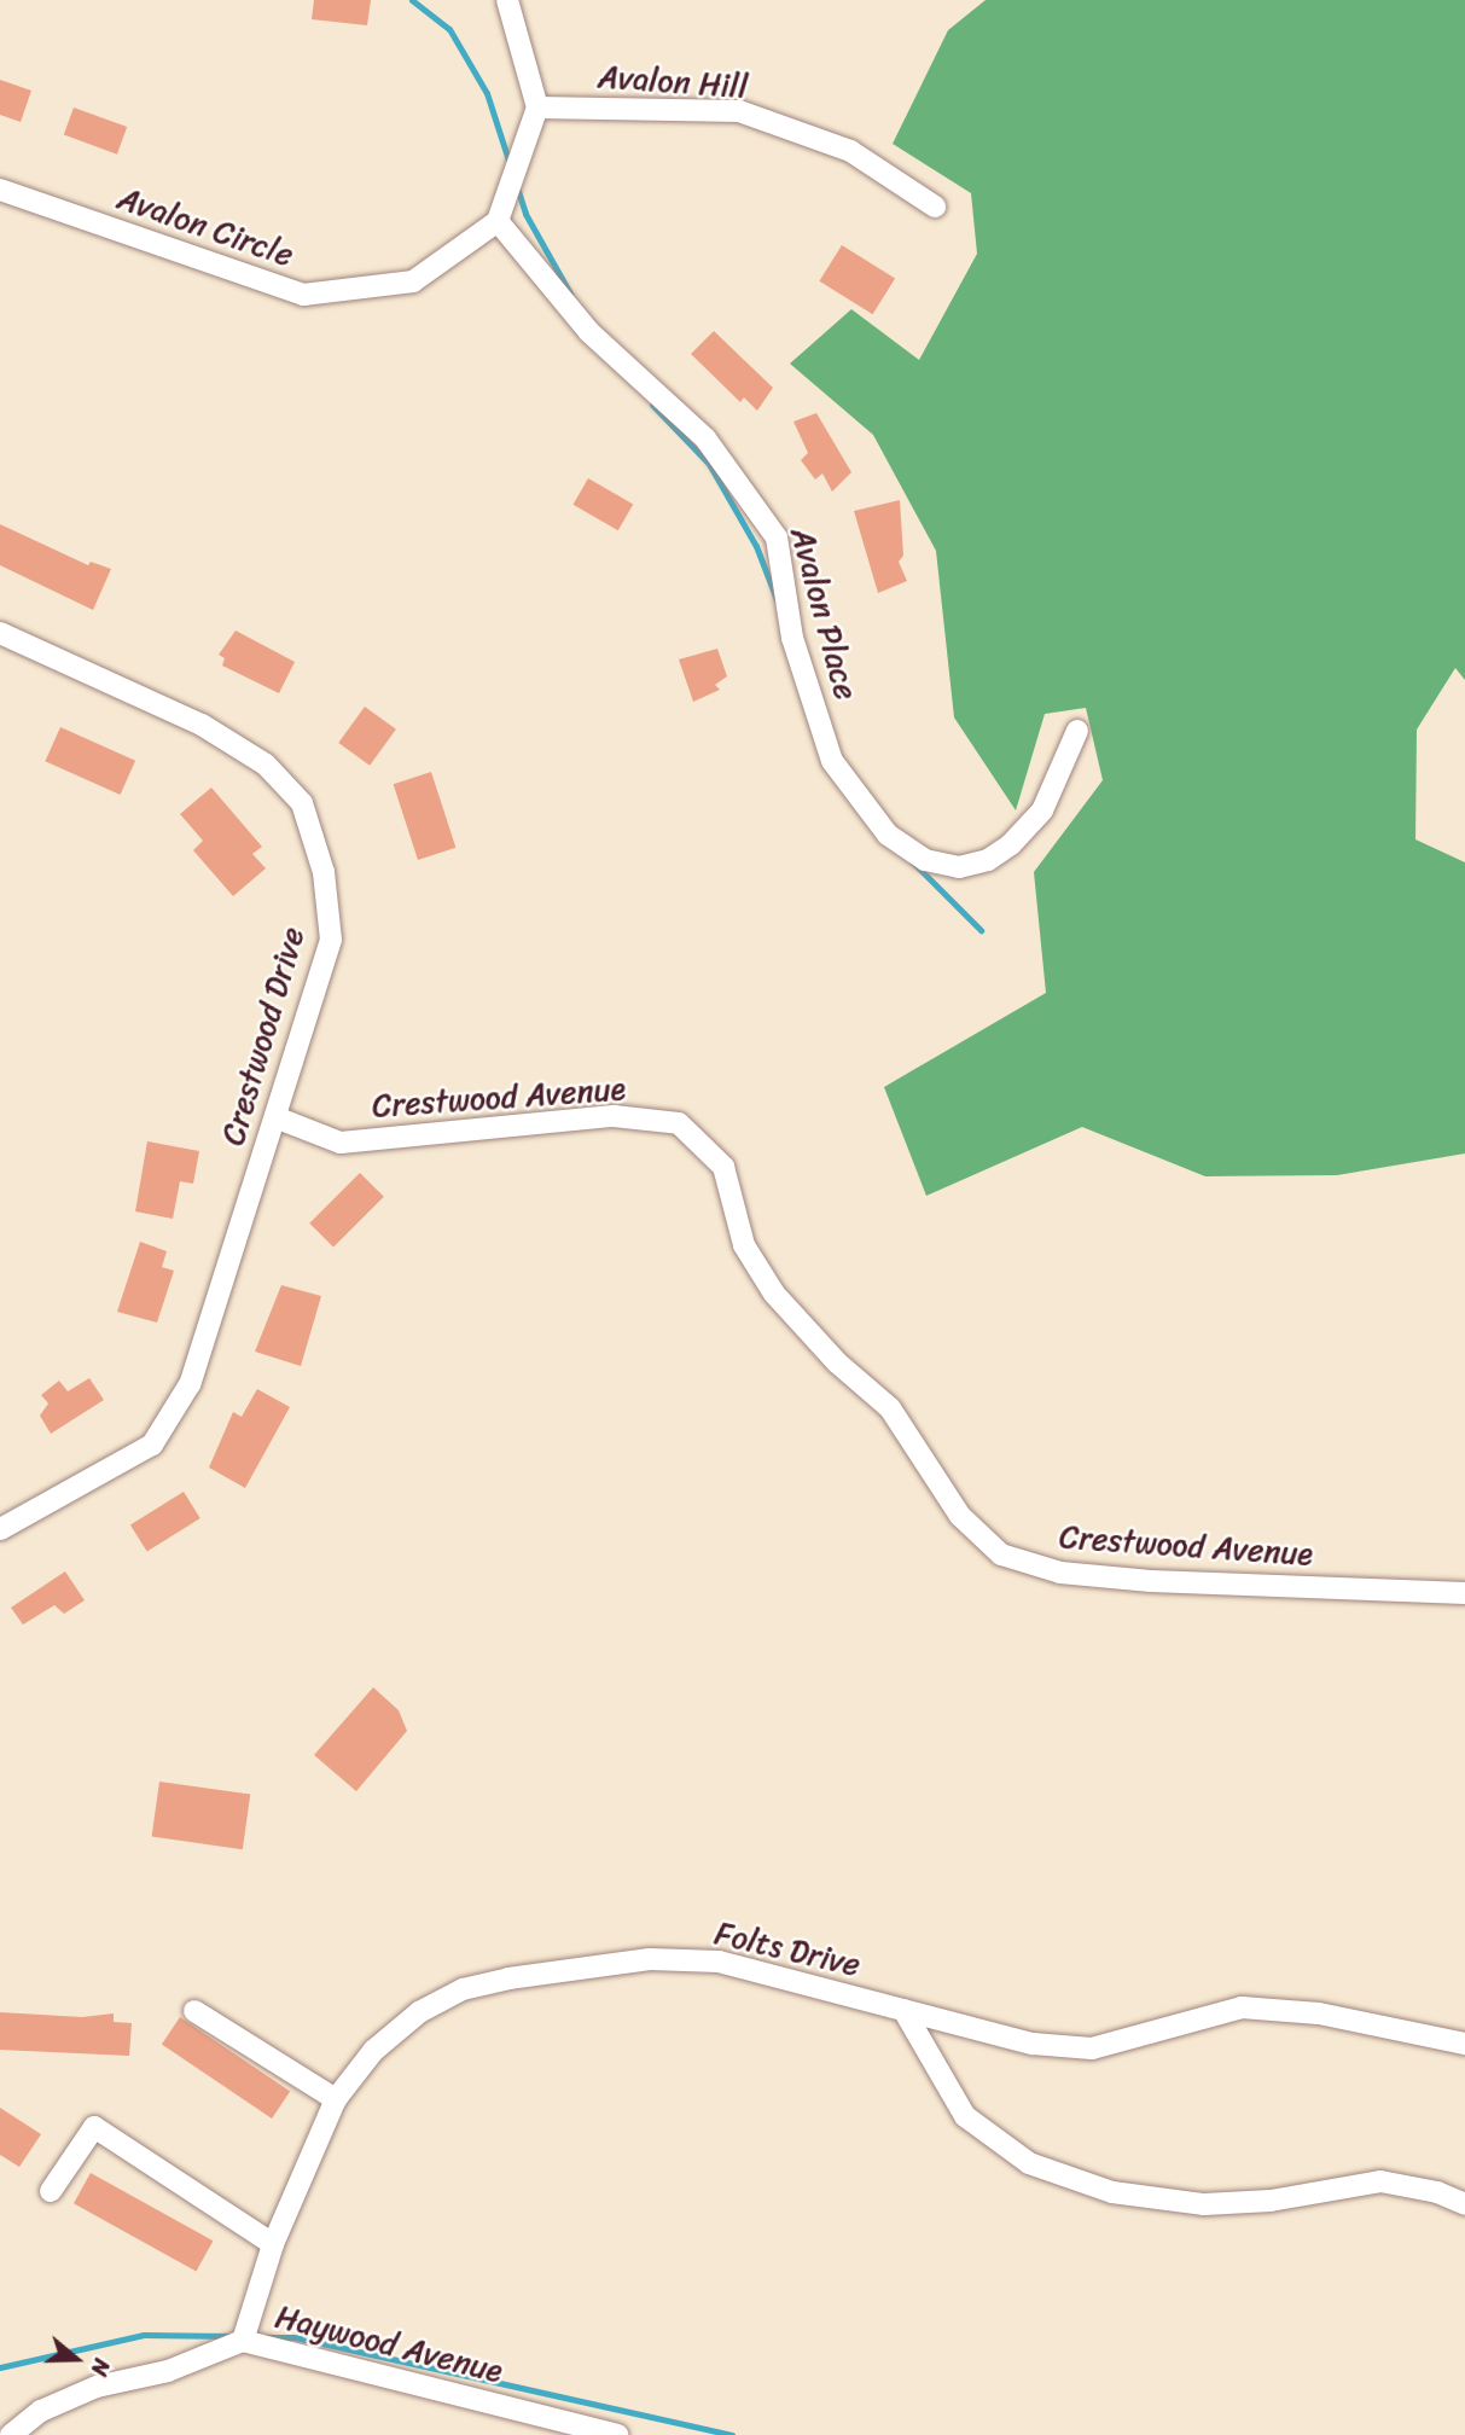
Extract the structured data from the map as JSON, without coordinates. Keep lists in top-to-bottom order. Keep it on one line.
{"streets":{"street":["Avalon Hill","Avalon Circle","Avalon Place","Crestwood Drive","Crestwood Avenue","Folts Drive","Haywood Avenue"]},"crossings":[["Avalon Circle","Avalon Place"],["Crestwood Drive","Crestwood Avenue"],["Folts Drive","Haywood Avenue"]],"north":"right"}
